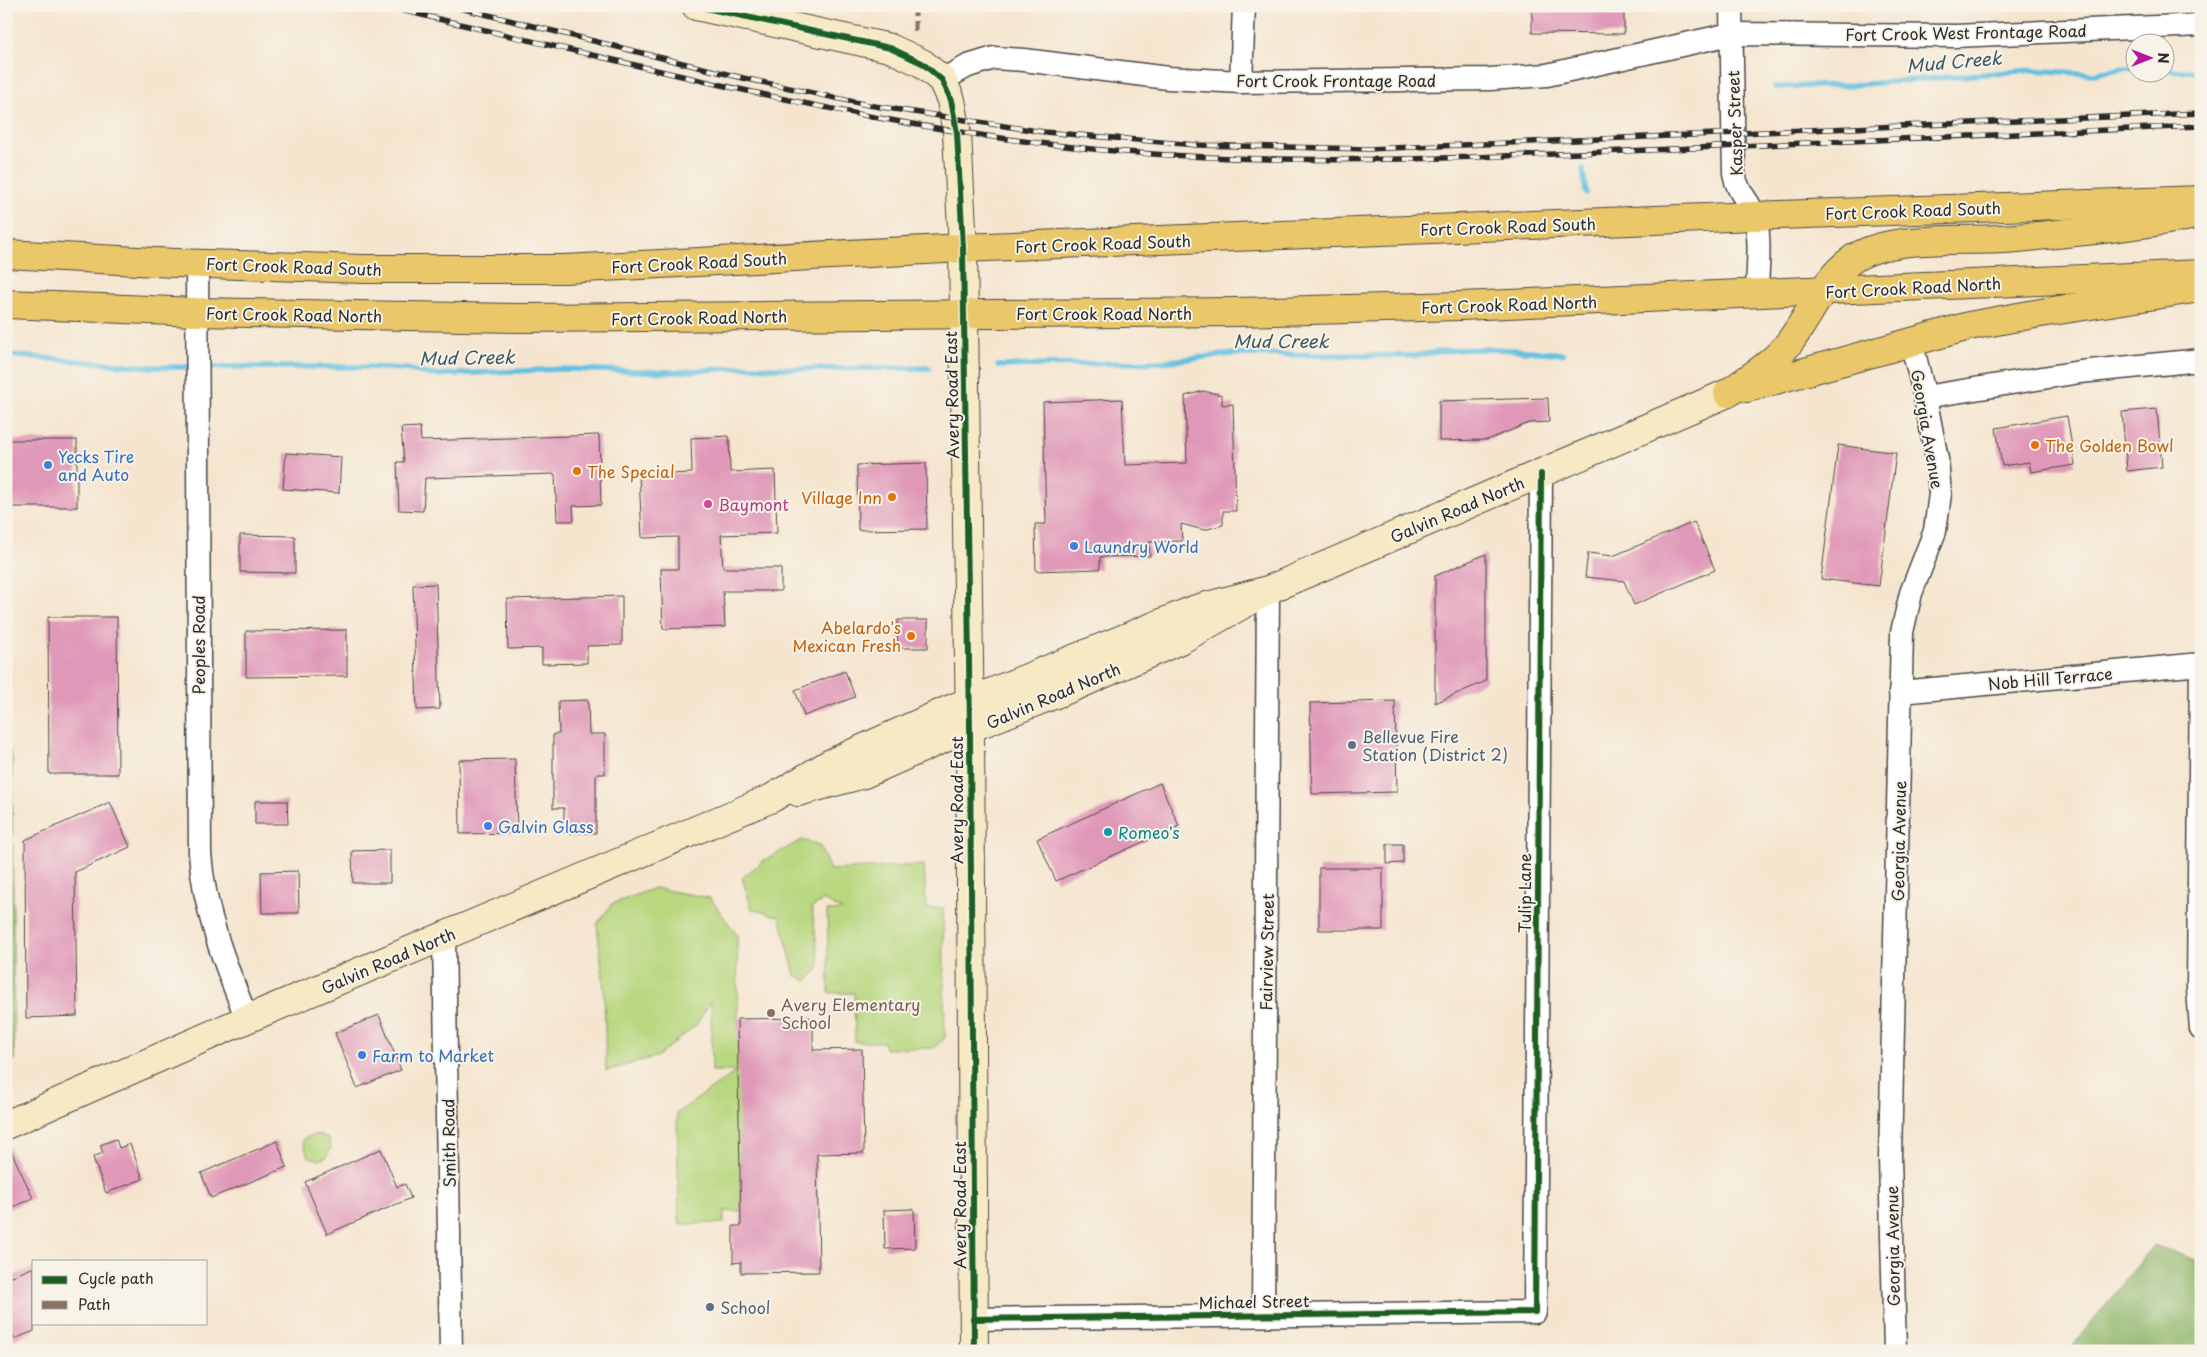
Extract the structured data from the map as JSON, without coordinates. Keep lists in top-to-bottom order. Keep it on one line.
{"streets":{"main road":["Fort Crook Road South","Fort Crook Road North","Avery Road East","Galvin Road North"],"street":["Fort Crook West Frontage Road","Fort Crook Frontage Road","Kasper Street","Georgia Avenue","Peoples Road","Nob Hill Terrace","Tulip Lane","Fairview Street","Smith Road","Michael Street"]},"crossings":[["Fort Crook West Frontage Road","Fort Crook Frontage Road"],["Fort Crook West Frontage Road","Kasper Street"],["Fort Crook Frontage Road","Kasper Street"],["Fort Crook Frontage Road","Avery Road East"],["Kasper Street","Fort Crook Road South"],["Kasper Street","Fort Crook Road North"],["Fort Crook Road South","Avery Road East"],["Fort Crook Road South","Peoples Road"],["Fort Crook Road North","Avery Road East"],["Fort Crook Road North","Peoples Road"],["Avery Road East","Galvin Road North"],["Avery Road East","Michael Street"],["Georgia Avenue","Nob Hill Terrace"],["Galvin Road North","Peoples Road"],["Galvin Road North","Tulip Lane"],["Galvin Road North","Fairview Street"],["Galvin Road North","Smith Road"],["Tulip Lane","Michael Street"],["Fairview Street","Michael Street"]],"water":["Mud Creek"],"places":["The Golden Bowl","Yecks Tire and Auto","The Special","Village Inn","Baymont","Laundry World","Abelardo's Mexican Fresh","Bellevue Fire Station (District 2)","Galvin Glass","Romeo's","Avery Elementary School","Farm to Market","School"],"legend":["Cycle path","Path"],"north":"right"}
